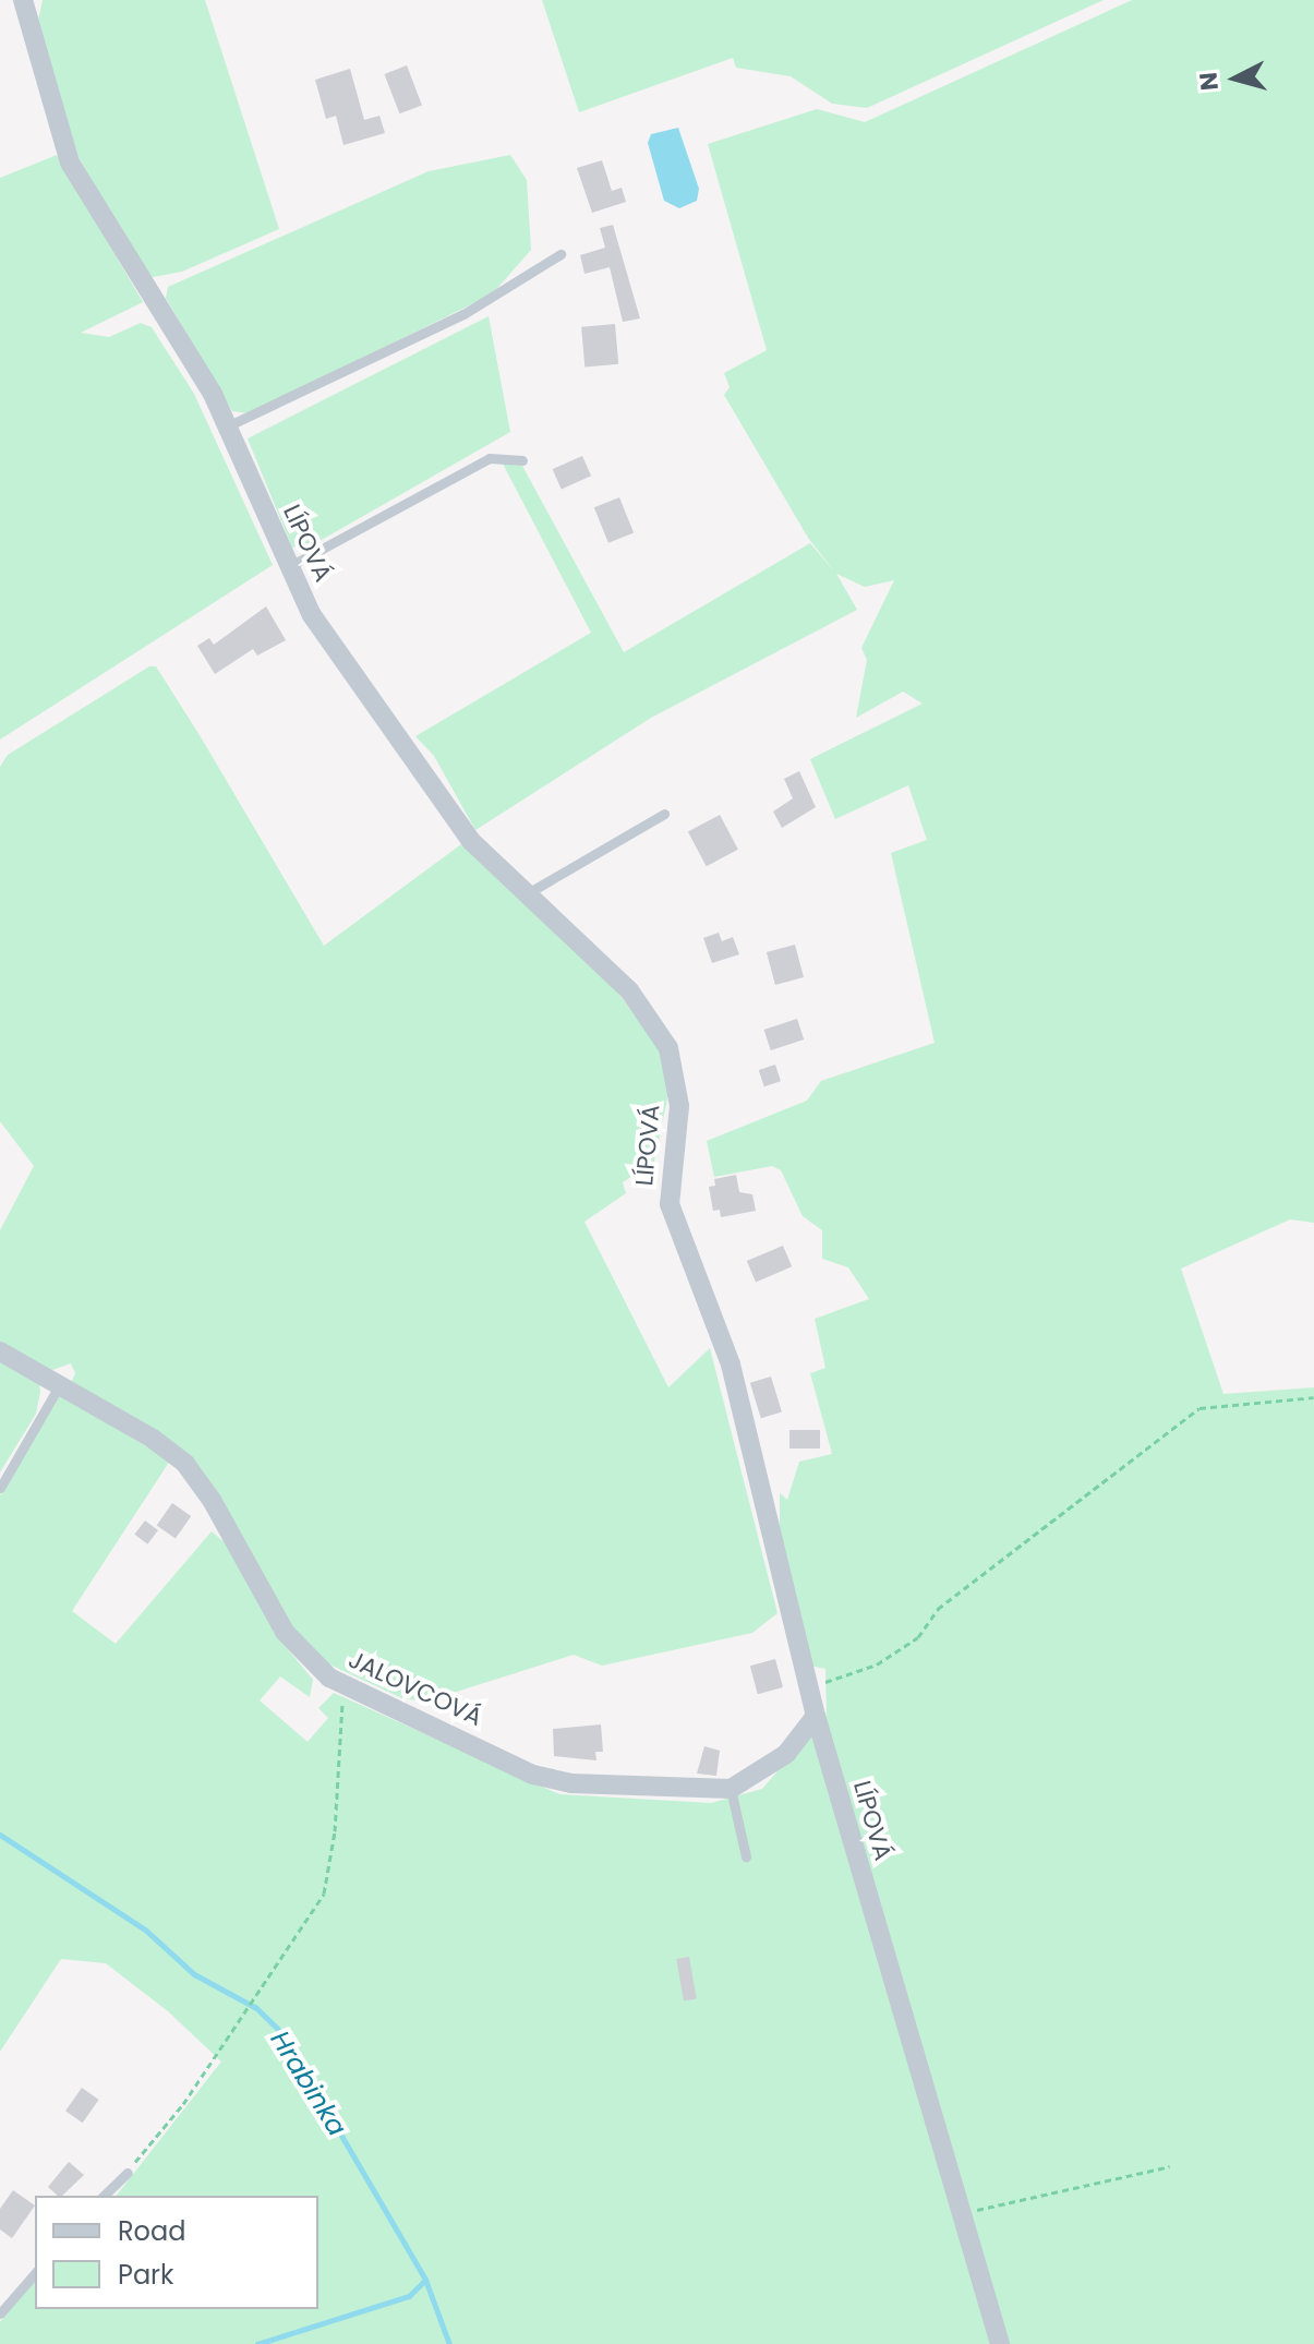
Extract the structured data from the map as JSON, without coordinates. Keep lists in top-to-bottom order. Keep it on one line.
{"streets":{"street":["LÍPOVÁ","JALOVCOVÁ"]},"water":["Hrabinka"],"legend":["Road","Park"],"north":"left"}
